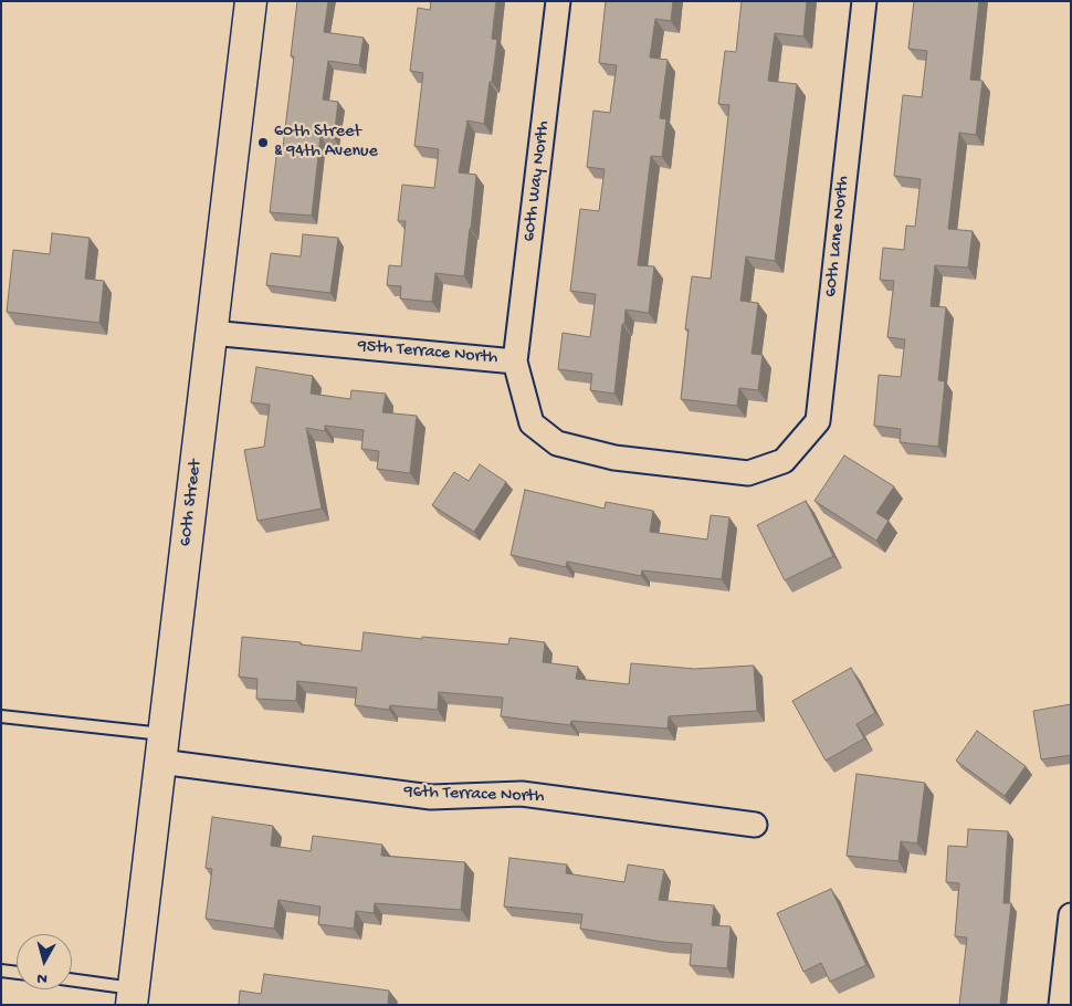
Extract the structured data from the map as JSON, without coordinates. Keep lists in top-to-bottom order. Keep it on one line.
{"streets":{"street":["60th Way North","60th Lane North","95th Terrace North","60th Street","96th Terrace North"]},"crossings":[["60th Way North","95th Terrace North"],["60th Lane North","95th Terrace North"],["95th Terrace North","60th Street"],["60th Street","96th Terrace North"]],"places":["60th Street & 94th Avenue"],"north":"bottom"}
